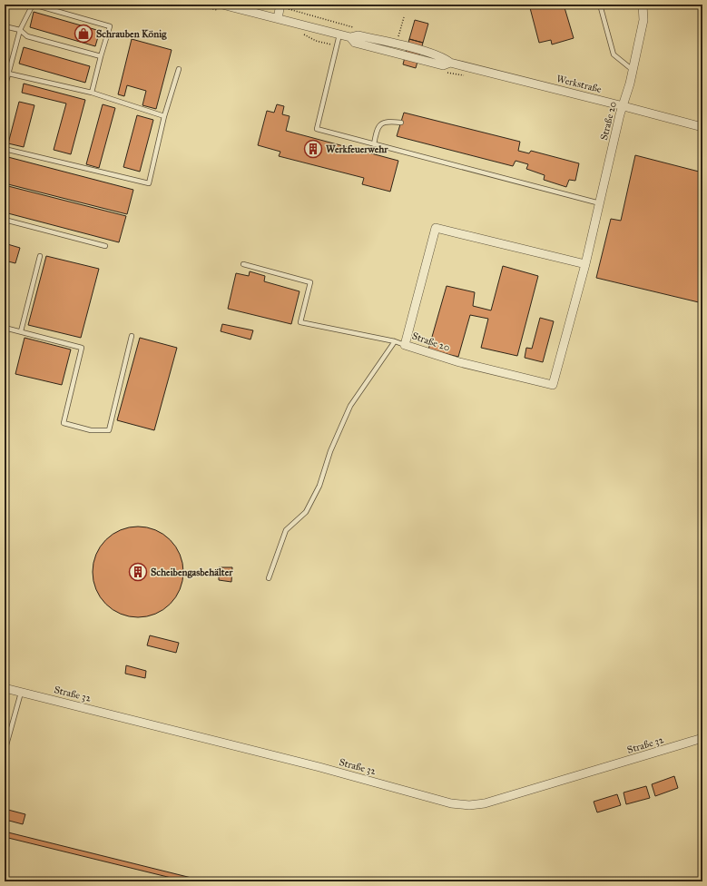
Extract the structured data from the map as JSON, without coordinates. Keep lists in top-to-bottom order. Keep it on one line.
{"streets":{"street":["Werkstraße","Straße 20","Straße 32"]},"crossings":[["Werkstraße","Straße 20"]],"places":{"shop":["Schrauben König"],"building":["Werkfeuerwehr","Scheibengasbehälter"]}}
